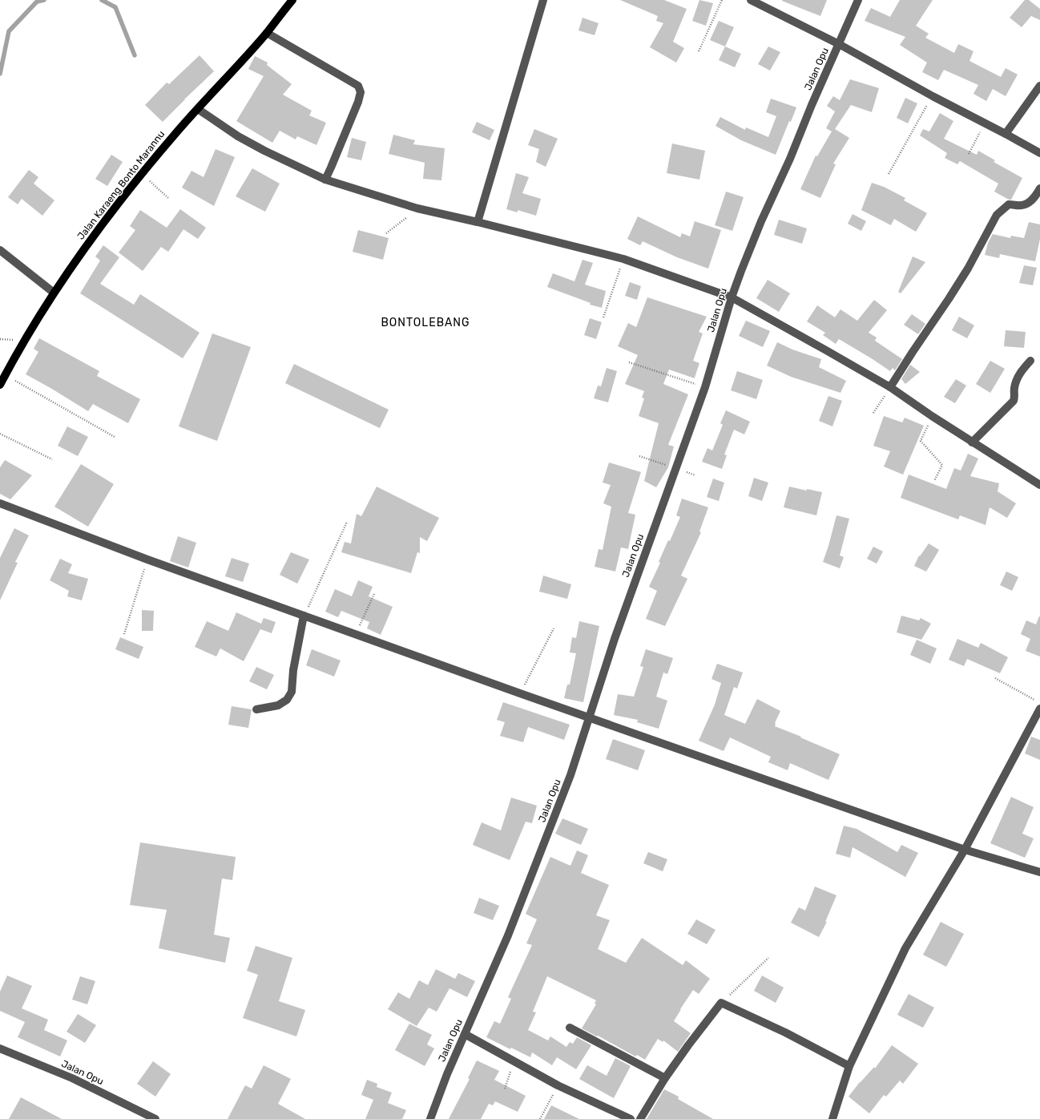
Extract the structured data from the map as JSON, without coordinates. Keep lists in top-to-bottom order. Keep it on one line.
{"streets":{"main road":["Jalan Karaeng Bonto Marannu"],"street":["Jalan Opu"]},"districts":["BONTOLEBANG"]}
